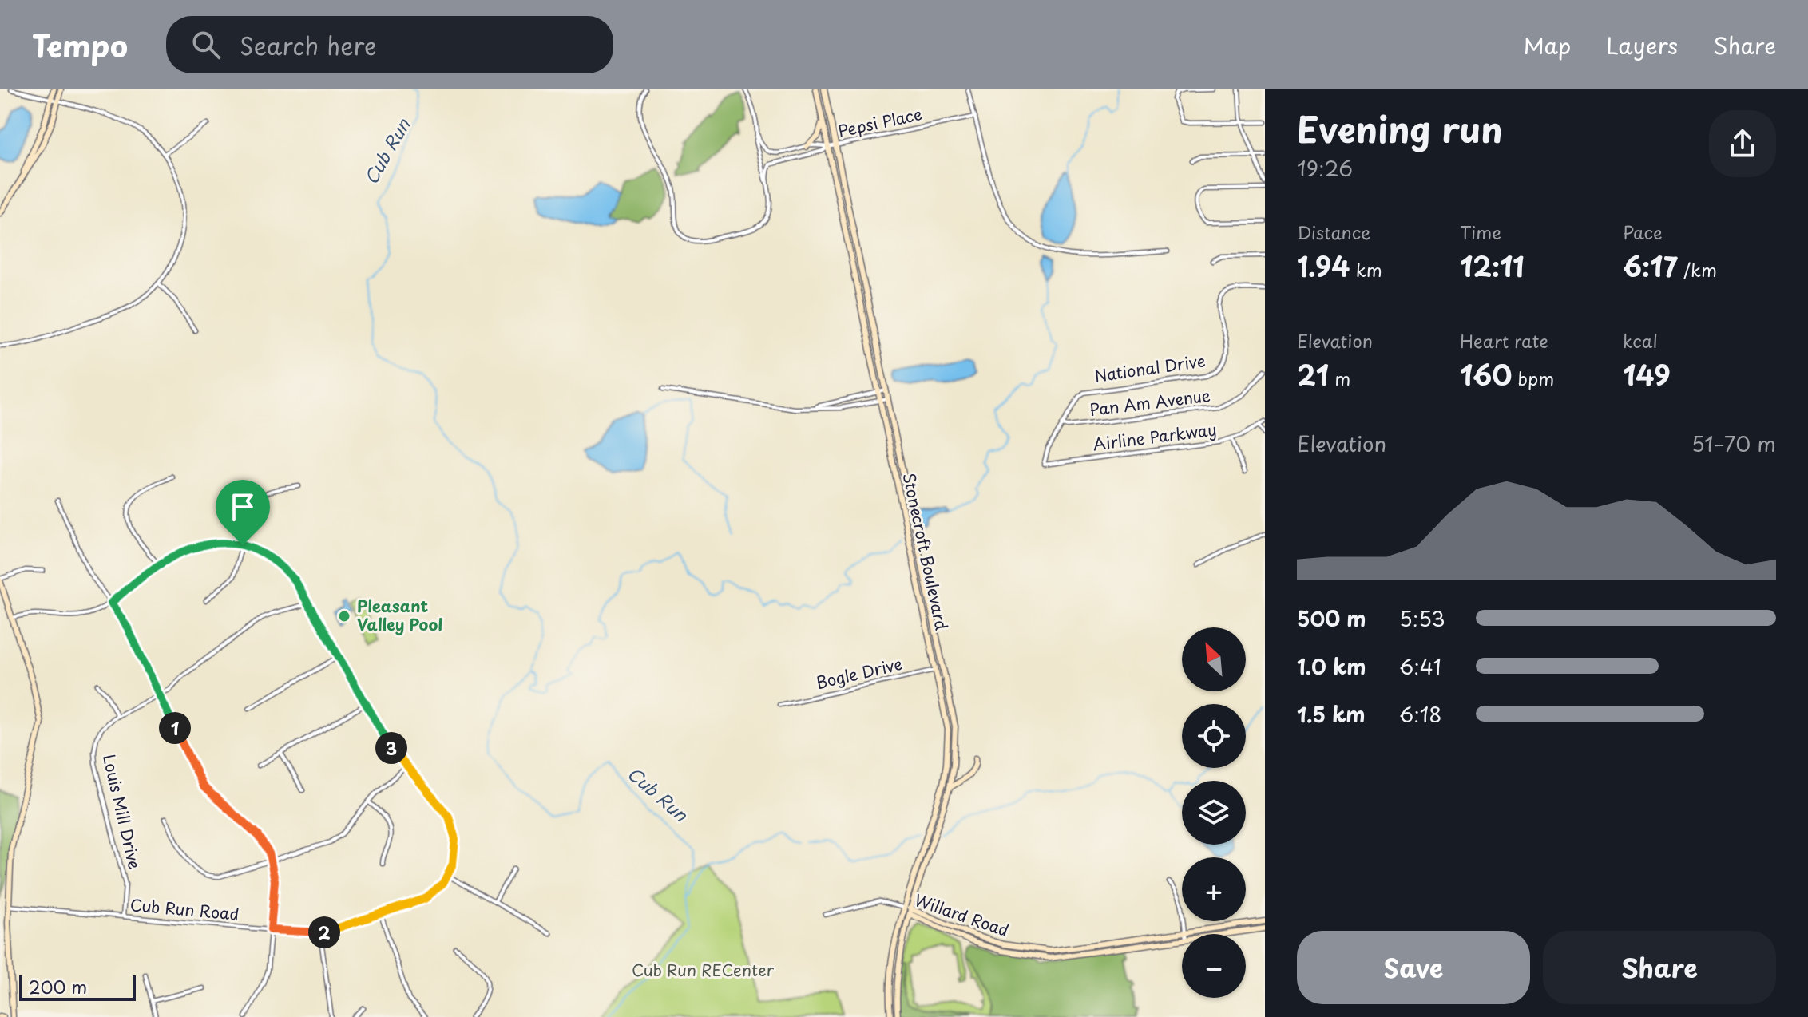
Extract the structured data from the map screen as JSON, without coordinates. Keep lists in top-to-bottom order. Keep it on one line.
{"streets":{"main road":["Stonecroft Boulevard","Willard Road"],"street":["Pepsi Place","National Drive","Pan Am Avenue","Airline Parkway","Bogle Drive","Louis Mill Drive","Cub Run Road"]},"crossings":[["Pepsi Place","Stonecroft Boulevard"],["National Drive","Pan Am Avenue"],["National Drive","Airline Parkway"],["Stonecroft Boulevard","Bogle Drive"],["Stonecroft Boulevard","Willard Road"],["Louis Mill Drive","Cub Run Road"]],"water":["Cub Run"],"parks":["Cub Run RECenter"],"places":["Pleasant Valley Pool"],"scale_bar":"200 m","north":"top left","page":{"header":"Tempo","search":"Search here","nav":["Map","Layers","Share"],"heading":["Evening run","19:26"],"stats":[["Distance","1.94 km"],["Time","12:11"],["Pace","6:17 /km"],["Elevation","21 m"],["Heart rate","160 bpm"],["kcal","149"]],"chart":["Elevation","51–70 m"],"list":[{"name":"500 m","note":"5:53"},{"name":"1.0 km","note":"6:41"},{"name":"1.5 km","note":"6:18"}],"map_buttons":["+","−"],"pins":["1","3","2"],"buttons":["Save","Share"],"scale":"200 m"}}
